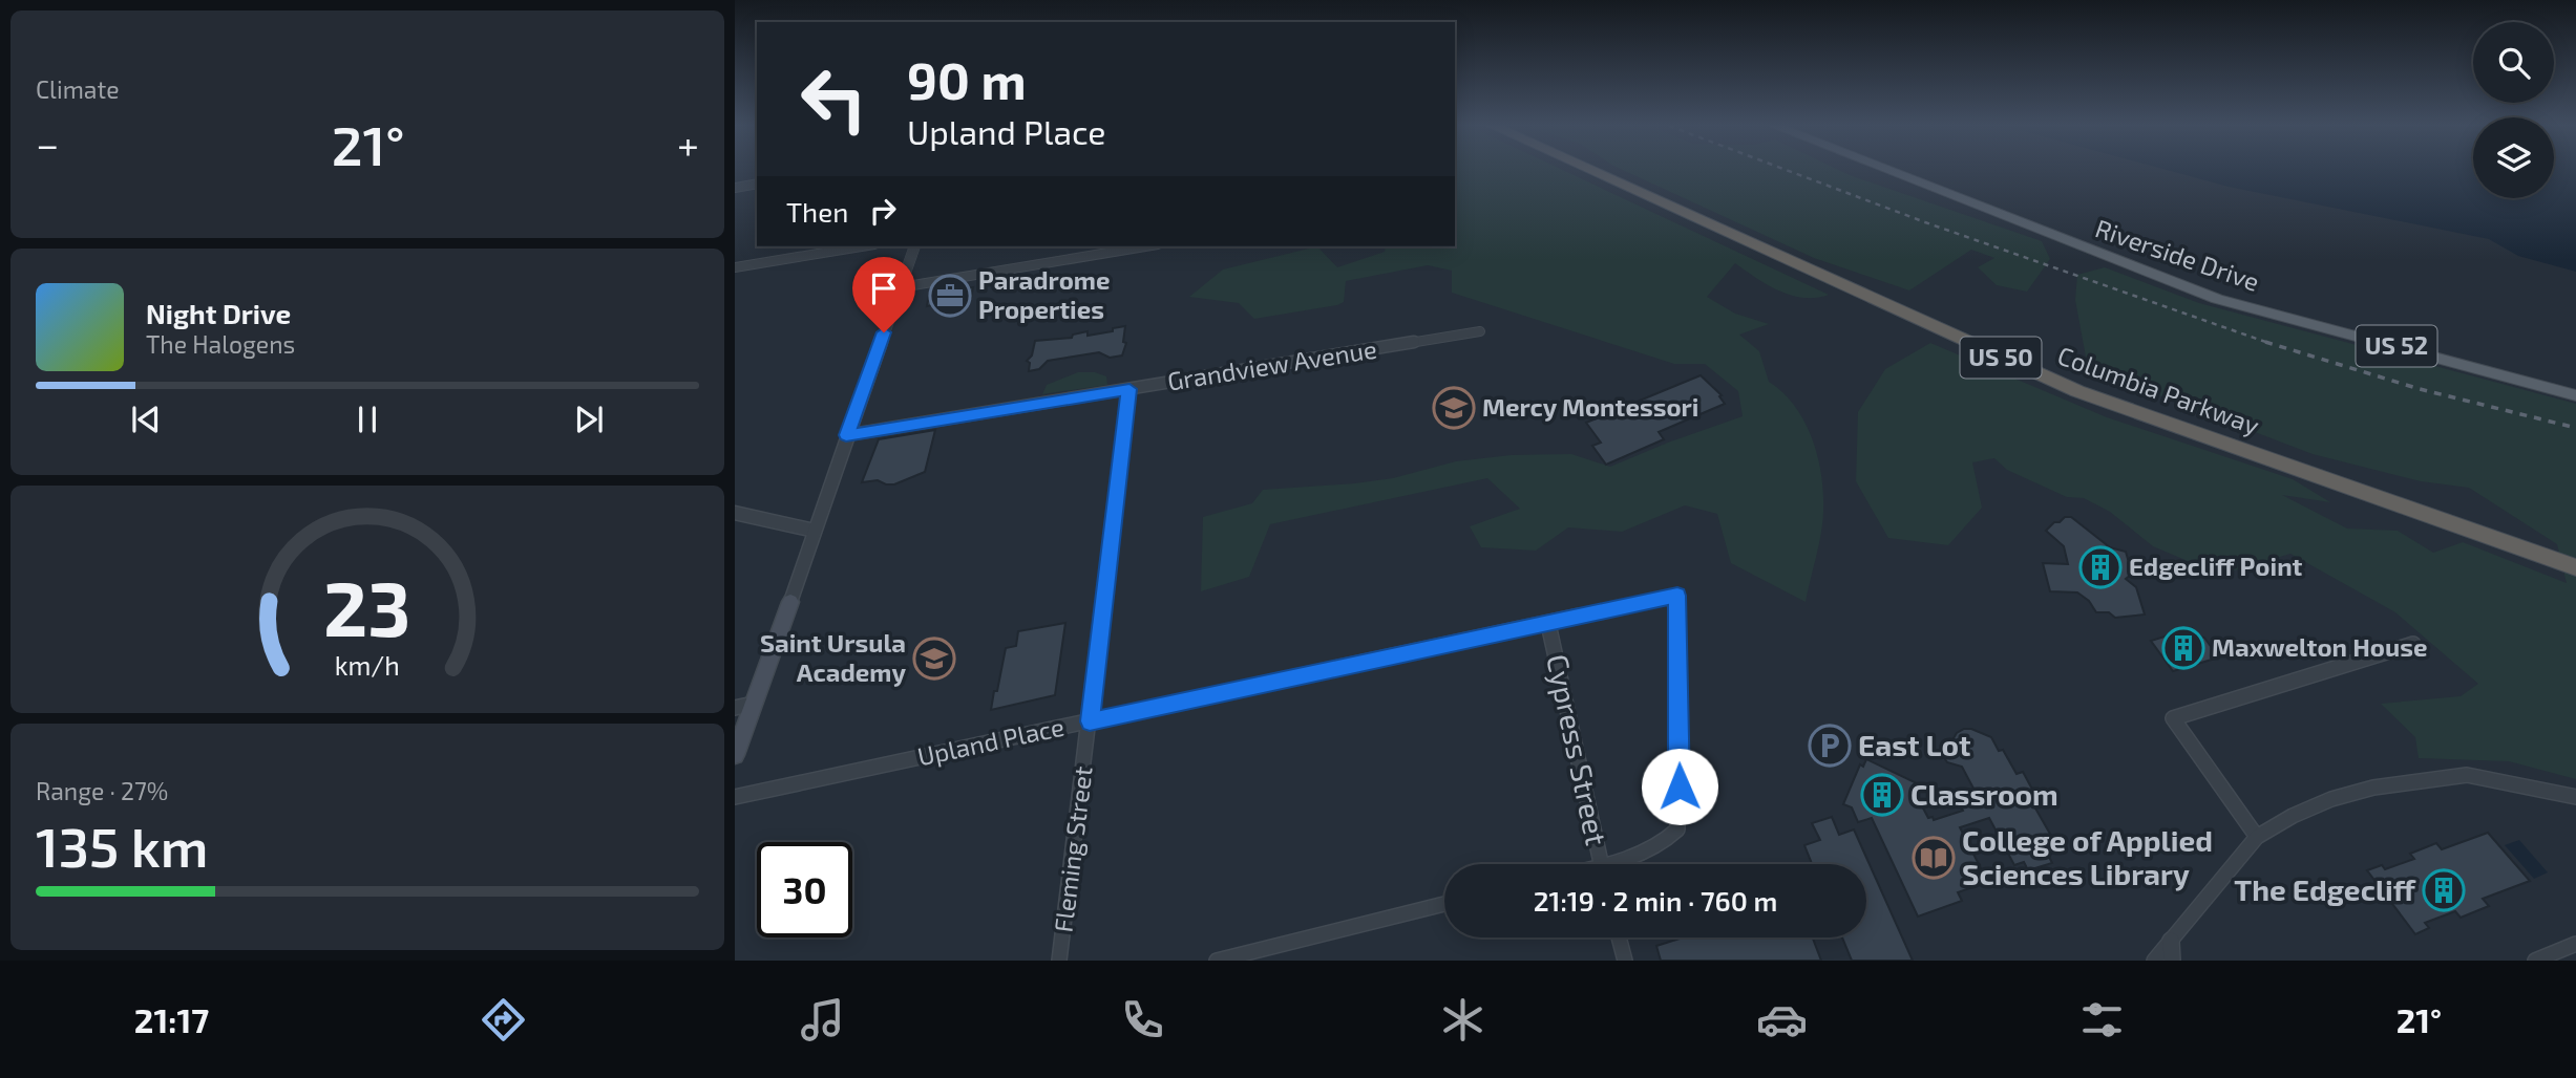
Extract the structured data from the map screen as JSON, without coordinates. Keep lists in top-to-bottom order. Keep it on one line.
{"streets":{"highway":["US 50","Columbia Parkway"],"main road":["Riverside Drive","US 52"],"street":["Grandview Avenue","Upland Place","Cypress Street","Fleming Street"]},"crossings":[["Grandview Avenue","Fleming Street"],["Upland Place","Cypress Street"],["Upland Place","Fleming Street"]],"places":{"office":["Paradrome Properties"],"school or university":["Mercy Montessori","Saint Ursula Academy"],"building":["Edgecliff Point","Maxwelton House","Classroom","The Edgecliff"],"parking":["East Lot"],"library":["College of Applied Sciences Library"]},"page":{"tile":["Climate",["Range · 27%","135 km"]],"turn":["90 m","Upland Place"],"heat":["−","21°","+"],"then":"Then","song":["Night Drive","The Halogens"],"limit":"30","trip":"21:19 · 2 min · 760 m","tabs":["21:17","21°"],"gauge":["23","km/h"]}}
